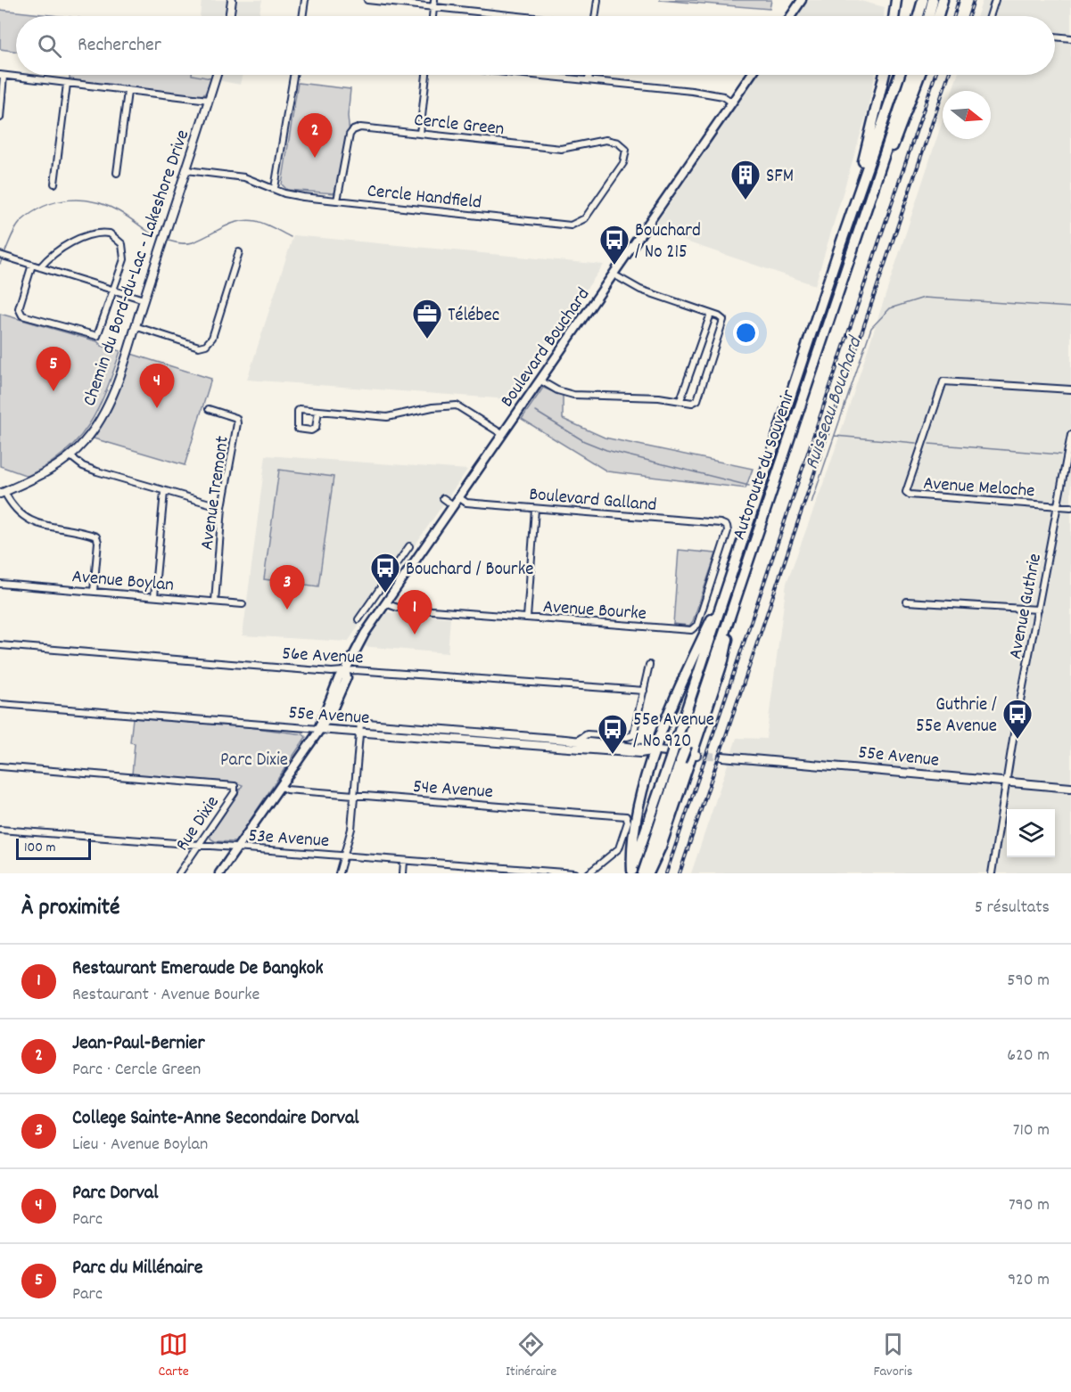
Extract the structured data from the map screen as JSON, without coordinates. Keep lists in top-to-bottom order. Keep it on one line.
{"streets":{"highway":["Autoroute du Souvenir"],"main road":["Boulevard Bouchard"],"street":["Cercle Green","Cercle Handfield","Chemin du Bord-du-Lac - Lakeshore Drive","Avenue Meloche","Avenue Tremont","Boulevard Galland","Avenue Boylan","Avenue Guthrie","Avenue Bourke","56e Avenue","55e Avenue","54e Avenue","Rue Dixie","53e Avenue"]},"crossings":[["Cercle Green","Cercle Handfield"],["Cercle Handfield","Chemin du Bord-du-Lac - Lakeshore Drive"],["Boulevard Bouchard","Boulevard Galland"],["Boulevard Bouchard","Avenue Bourke"],["Boulevard Bouchard","56e Avenue"],["Boulevard Bouchard","55e Avenue"],["Avenue Meloche","Avenue Guthrie"],["Avenue Tremont","Avenue Boylan"],["Boulevard Galland","Avenue Bourke"],["Avenue Guthrie","55e Avenue"],["56e Avenue","55e Avenue"],["Rue Dixie","53e Avenue"]],"water":["Ruisseau Bouchard"],"parks":["Parc Dixie"],"places":{"building":["SFM"],"bus stop":["Bouchard / No 215","Bouchard / Bourke","Guthrie / 55e Avenue","55e Avenue / No 920"],"office":["Télébec"]},"scale_bar":"100 m","north":"right","page":{"search":"Rechercher","pins":["2","5","4","3","1"],"scale":"100 m","heading":["À proximité","5 résultats"],"list":[{"mark":"1","name":"Restaurant Emeraude De Bangkok","note":"Restaurant · Avenue Bourke","value":"590 m"},{"mark":"2","name":"Jean-Paul-Bernier","note":"Parc · Cercle Green","value":"620 m"},{"mark":"3","name":"College Sainte-Anne Secondaire Dorval","note":"Lieu · Avenue Boylan","value":"710 m"},{"mark":"4","name":"Parc Dorval","note":"Parc","value":"790 m"},{"mark":"5","name":"Parc du Millénaire","note":"Parc","value":"920 m"}],"nav":["Carte","Itinéraire","Favoris"]}}
